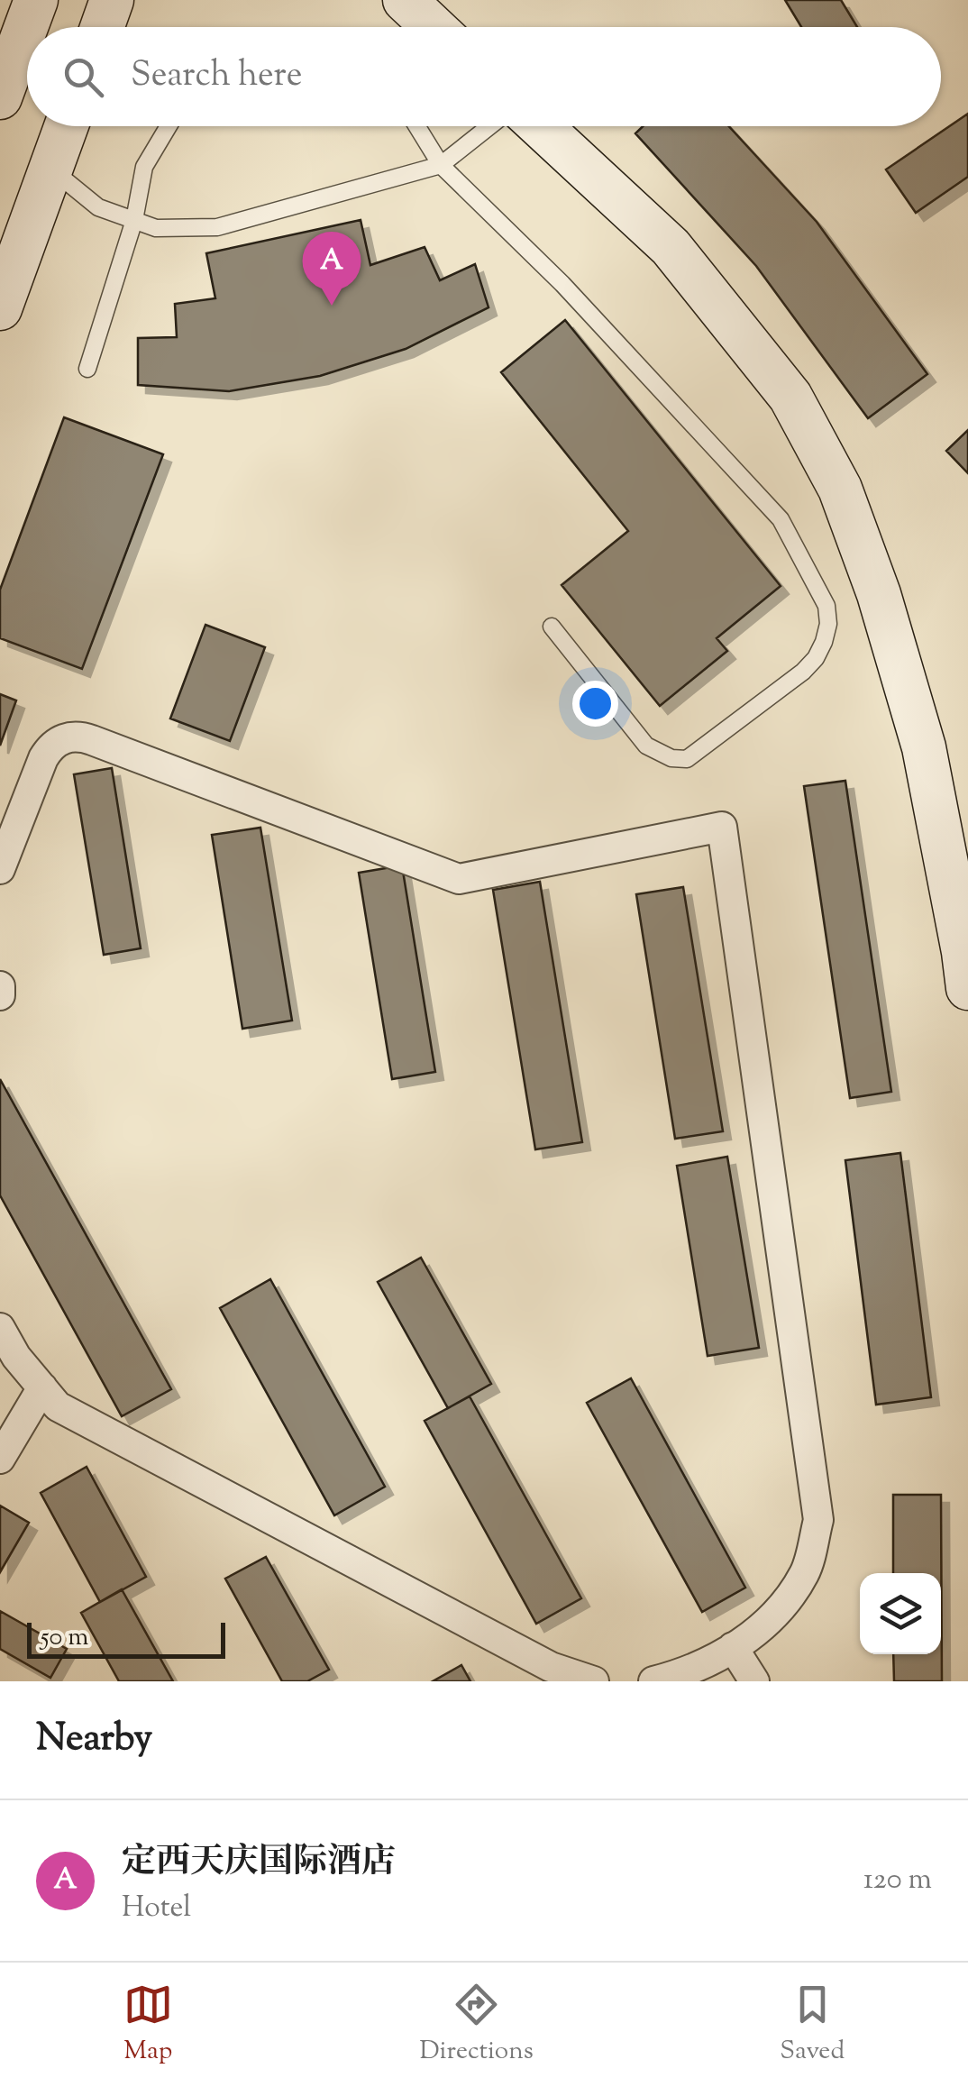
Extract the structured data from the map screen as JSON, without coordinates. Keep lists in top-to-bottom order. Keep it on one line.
{"scale_bar":"50 m","page":{"search":"Search here","pins":"A","scale":"50 m","heading":"Nearby","list":[{"mark":"A","name":"定西天庆国际酒店","note":"Hotel","value":"120 m"}],"nav":["Map","Directions","Saved"]}}
